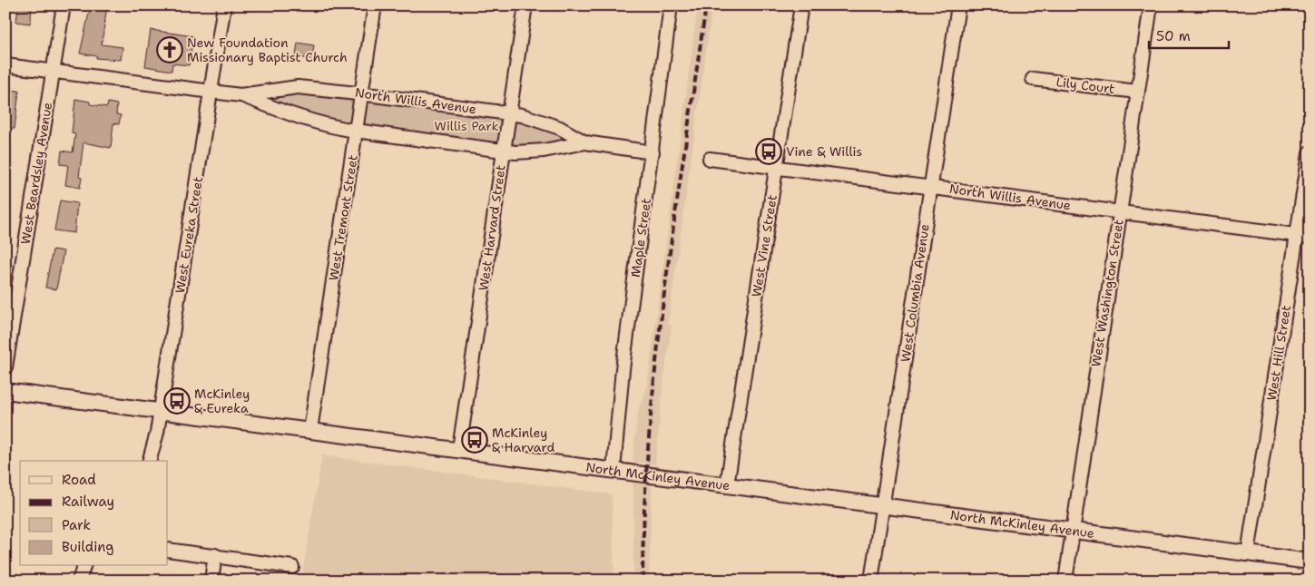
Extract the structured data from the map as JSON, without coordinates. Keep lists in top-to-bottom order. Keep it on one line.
{"streets":{"street":["Lily Court","North Willis Avenue","West Beardsley Avenue","West Tremont Street","West Harvard Street","West Eureka Street","Maple Street","West Vine Street","West Columbia Avenue","West Washington Street","West Hill Street","North McKinley Avenue"]},"crossings":[["Lily Court","West Washington Street"],["North Willis Avenue","West Beardsley Avenue"],["North Willis Avenue","West Tremont Street"],["North Willis Avenue","West Harvard Street"],["North Willis Avenue","West Eureka Street"],["North Willis Avenue","Maple Street"],["North Willis Avenue","West Vine Street"],["North Willis Avenue","West Columbia Avenue"],["North Willis Avenue","West Washington Street"],["North Willis Avenue","West Hill Street"],["West Tremont Street","North McKinley Avenue"],["West Harvard Street","North McKinley Avenue"],["West Eureka Street","North McKinley Avenue"],["Maple Street","North McKinley Avenue"],["West Vine Street","North McKinley Avenue"],["West Columbia Avenue","North McKinley Avenue"],["West Washington Street","North McKinley Avenue"],["West Hill Street","North McKinley Avenue"]],"parks":["Willis Park"],"places":{"church":["New Foundation Missionary Baptist Church"],"bus stop":["Vine & Willis","McKinley & Eureka","McKinley & Harvard"]},"legend":["Road","Railway","Park","Building"],"scale_bar":"50 m"}
